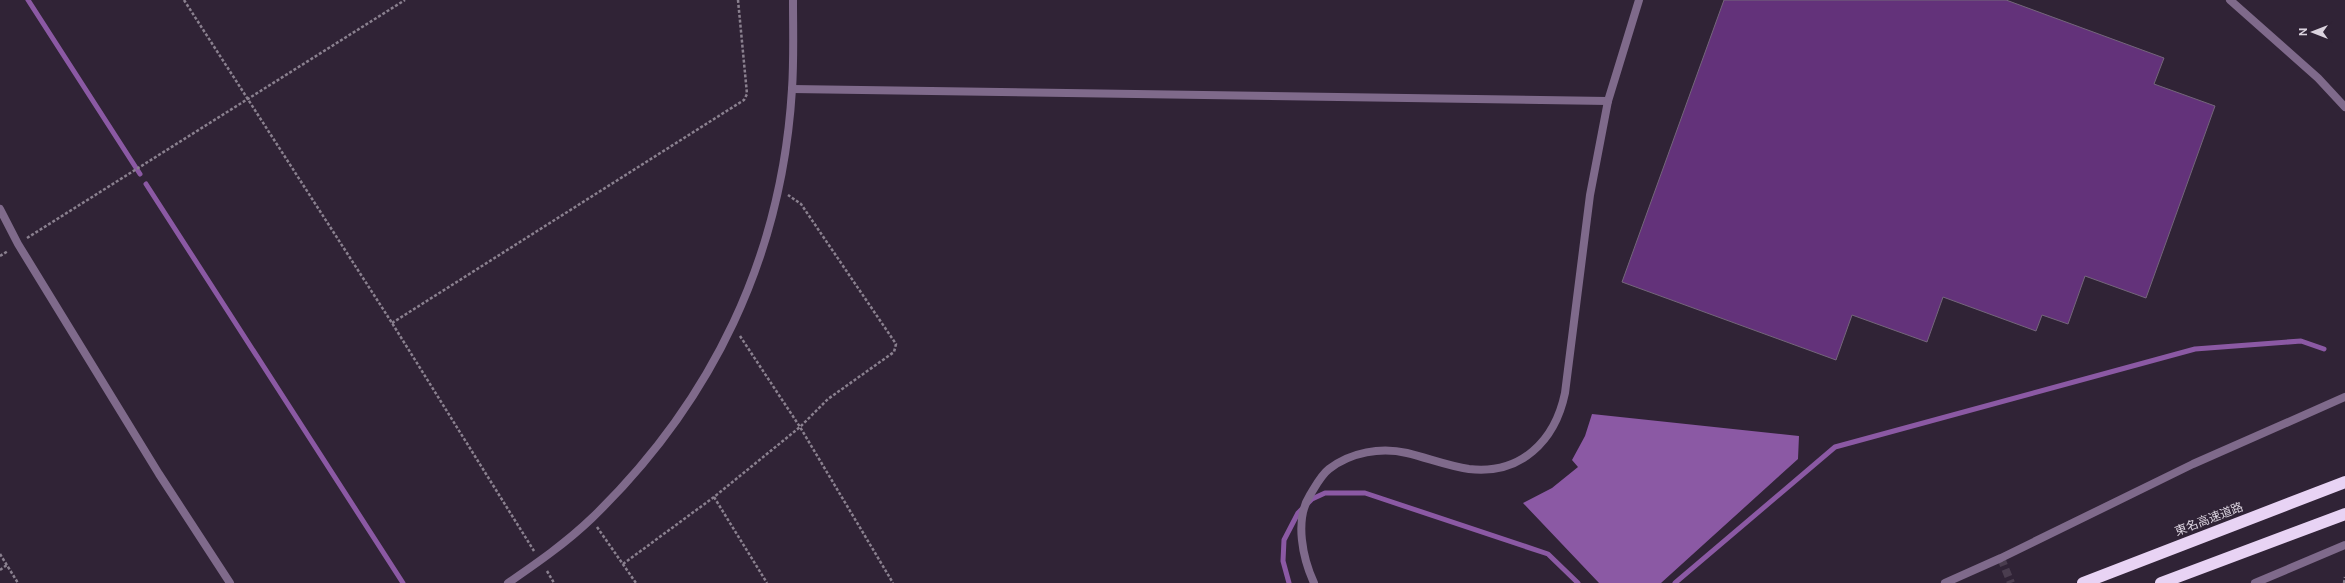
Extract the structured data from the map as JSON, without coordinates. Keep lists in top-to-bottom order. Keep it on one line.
{"streets":{"highway":["東名高速道路"]},"north":"left"}
